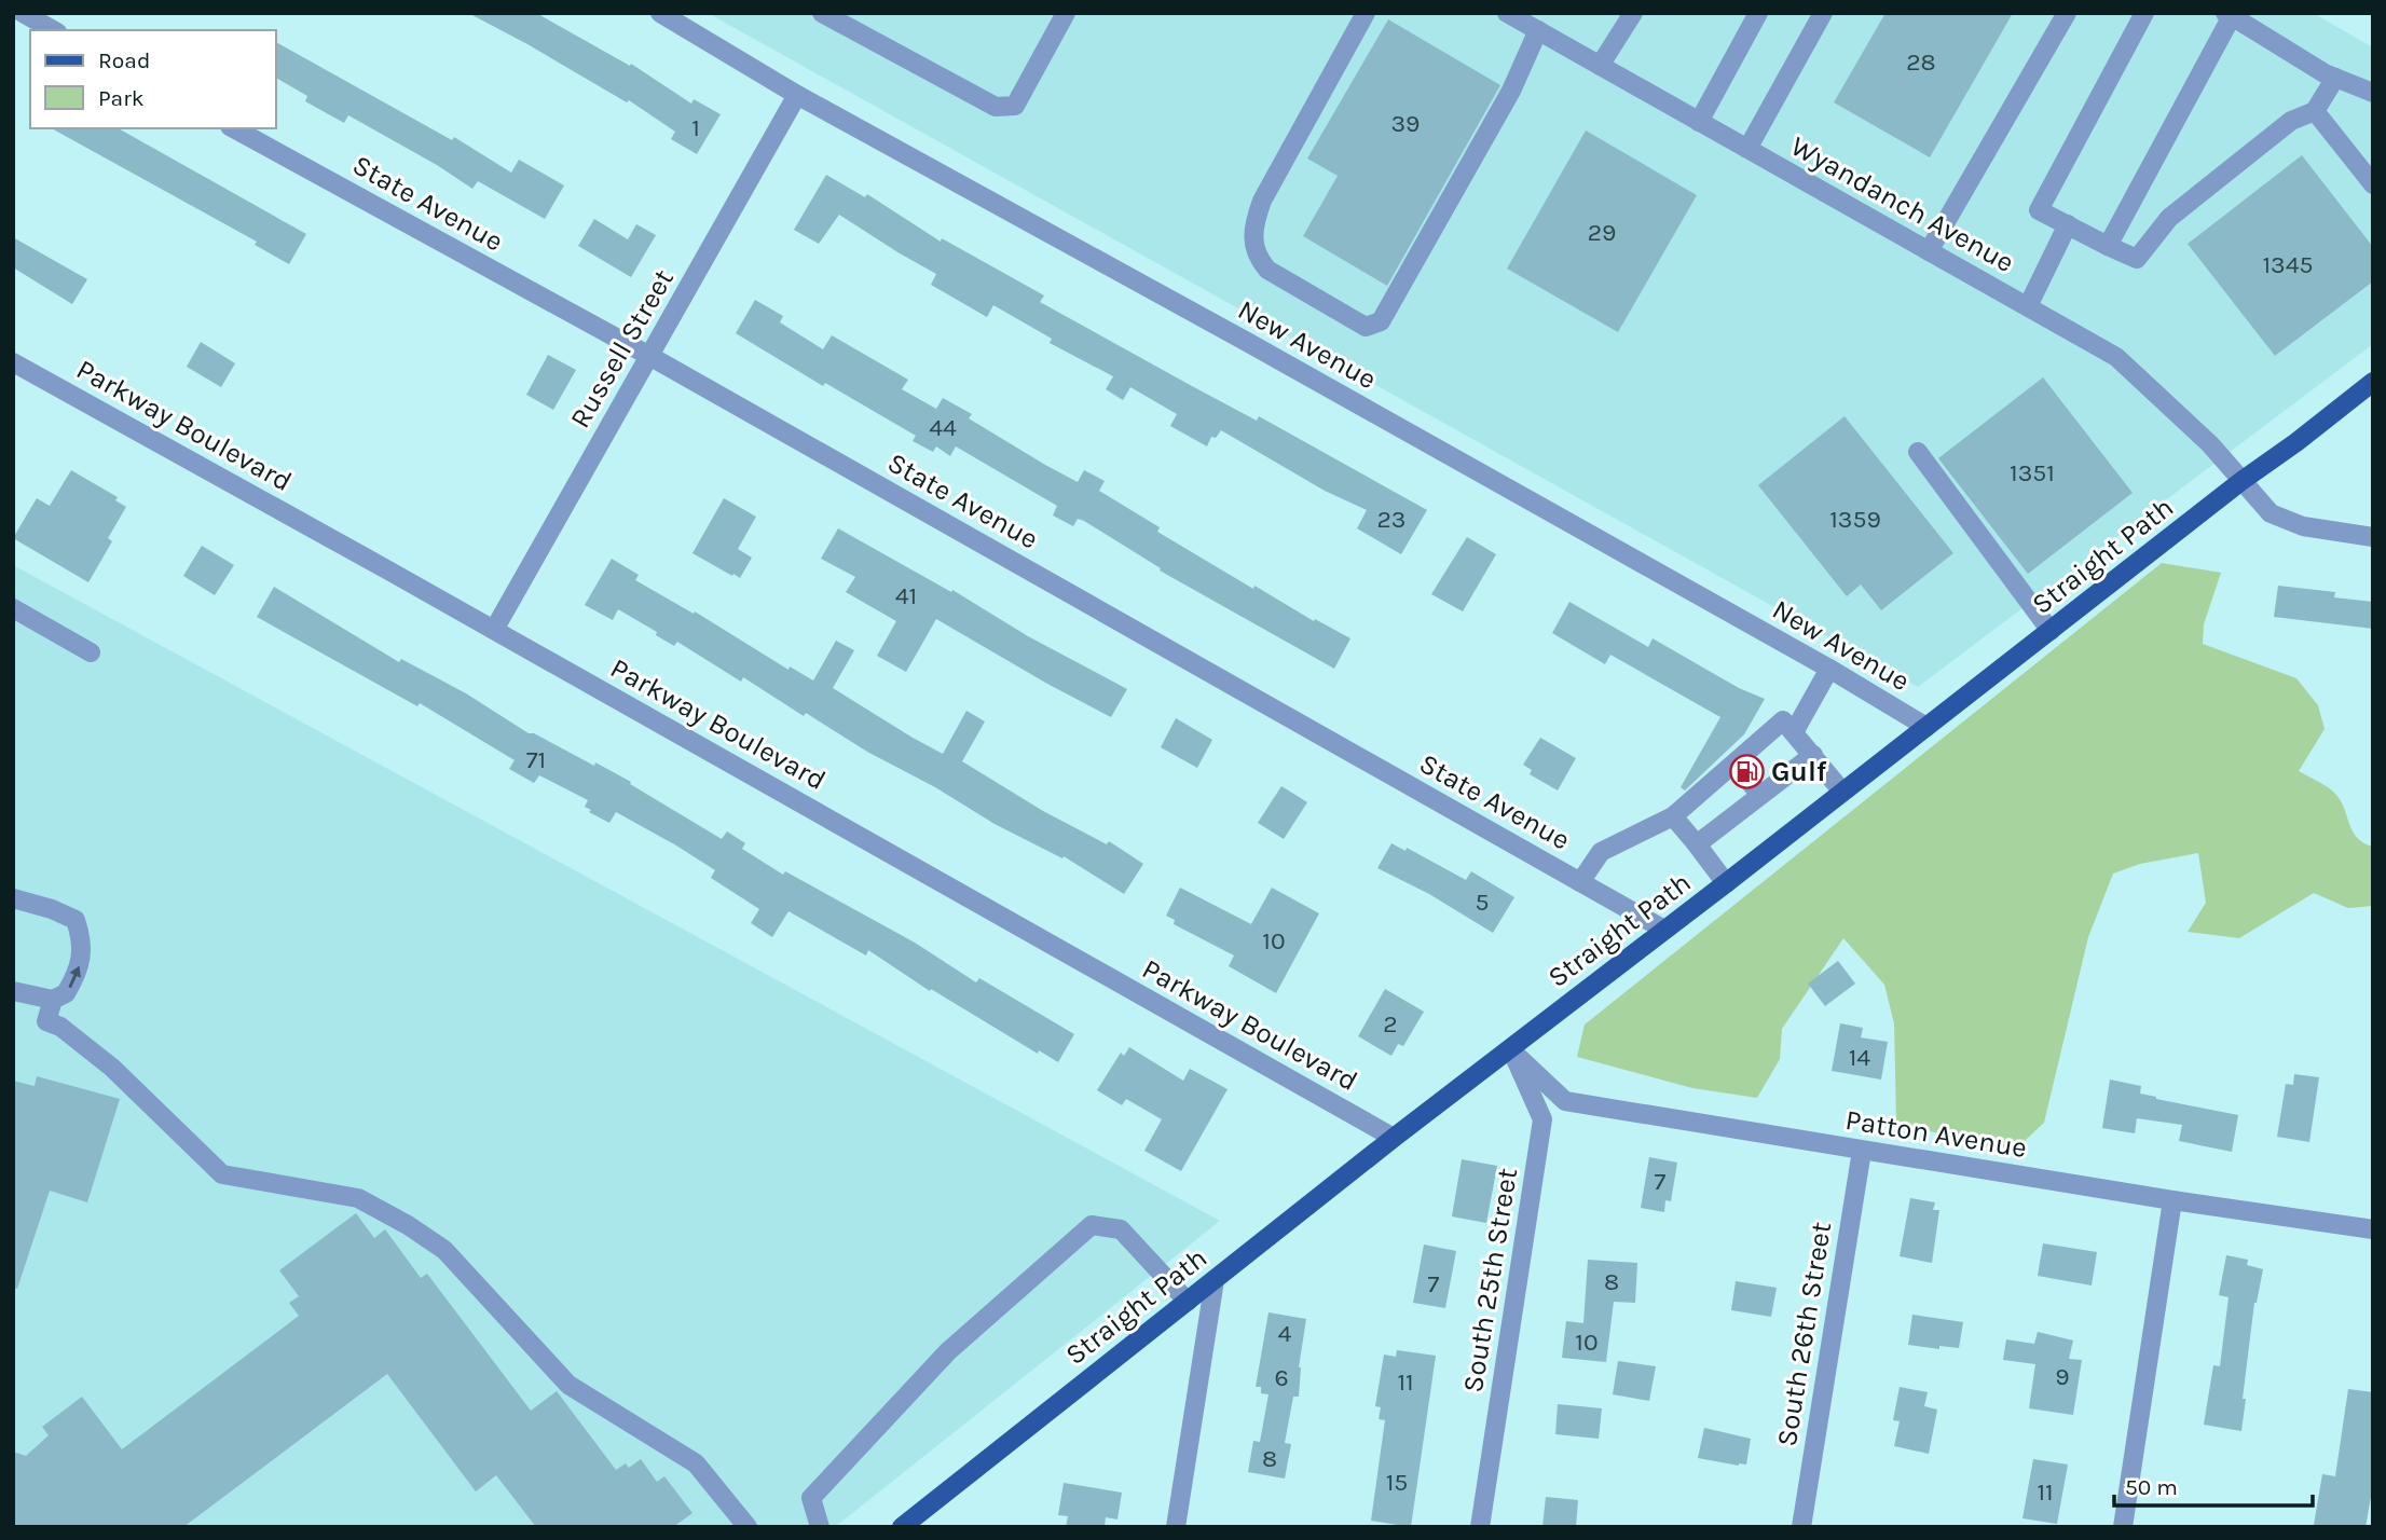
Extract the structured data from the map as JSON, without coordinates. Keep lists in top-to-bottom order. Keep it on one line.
{"streets":{"main road":["Straight Path"],"street":["State Avenue","Wyandanch Avenue","New Avenue","Russell Street","Parkway Boulevard","Patton Avenue","South 25th Street","South 26th Street"]},"crossings":[["State Avenue","Russell Street"],["State Avenue","Straight Path"],["Wyandanch Avenue","Straight Path"],["New Avenue","Russell Street"],["New Avenue","Straight Path"],["Russell Street","Parkway Boulevard"],["Parkway Boulevard","Straight Path"],["Straight Path","Patton Avenue"],["Straight Path","South 25th Street"],["Patton Avenue","South 25th Street"],["Patton Avenue","South 26th Street"]],"places":{"fuel station":["Gulf"]},"house_numbers":["28","39","1","29","1345","44","1351","23","1359","41","71","5","10","2","14","7","8","7","4","10","9","6","11","8","15","11"],"legend":["Road","Park"],"scale_bar":"50 m"}
